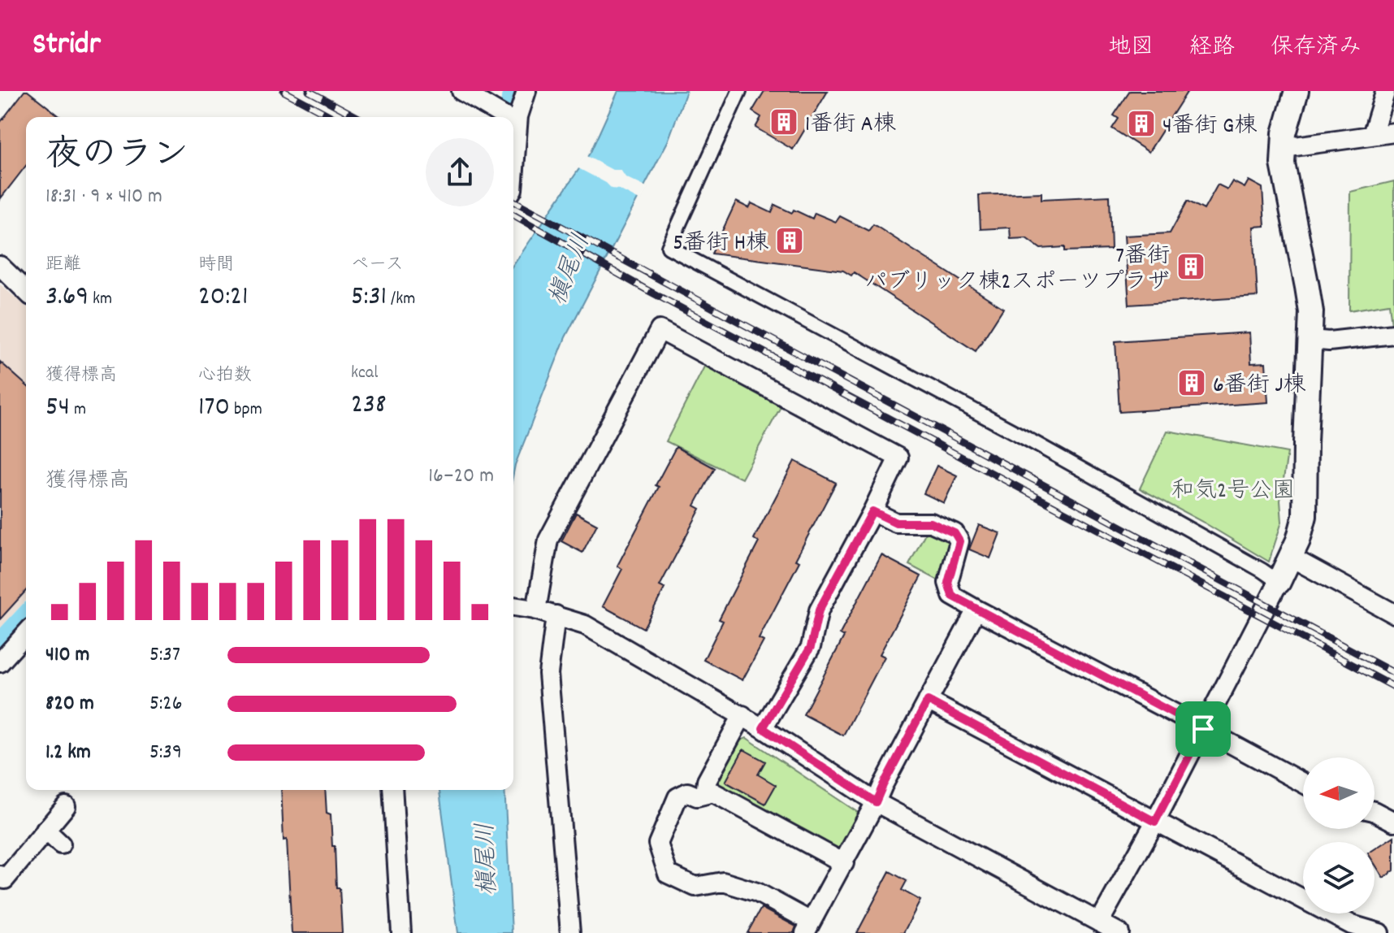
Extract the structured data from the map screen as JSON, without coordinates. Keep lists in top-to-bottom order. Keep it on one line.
{"water":["槇尾川"],"parks":["和気2号公園"],"places":{"building":["1番街 A棟","4番街 G棟","5番街 H棟","7番街 パブリック棟2スポーツプラザ","6番街 J棟"]},"north":"left","page":{"header":"Stridr","nav":["地図","経路","保存済み"],"heading":["夜のラン","18:31 · 9 × 410 m"],"stats":[["距離","3.69 km"],["時間","20:21"],["ペース","5:31 /km"],["獲得標高","54 m"],["心拍数","170 bpm"],["kcal","238"]],"chart":["獲得標高","16–20 m"],"list":[{"name":"410 m","note":"5:37"},{"name":"820 m","note":"5:26"},{"name":"1.2 km","note":"5:39"}]}}
